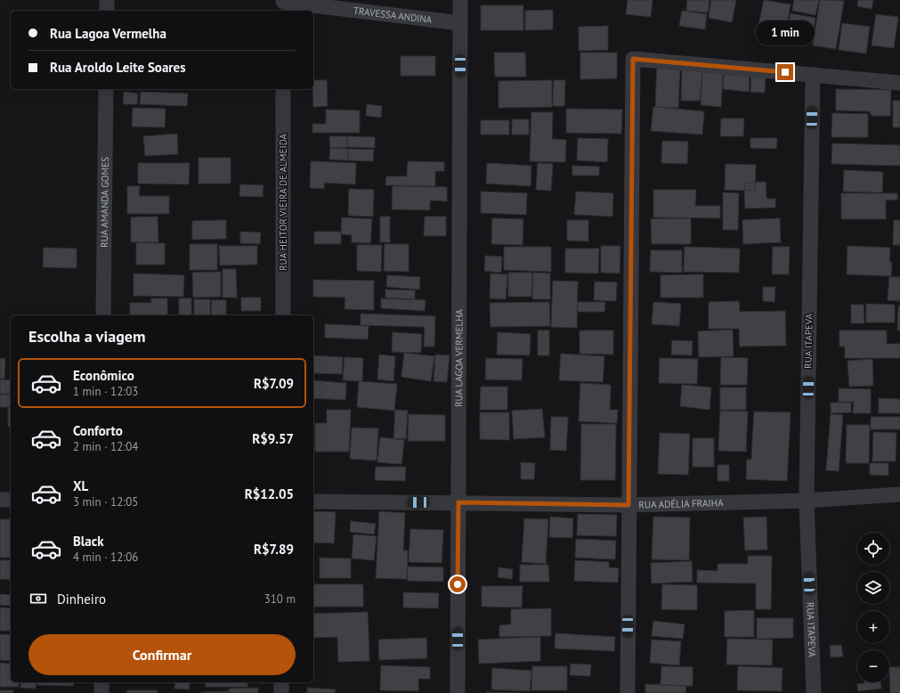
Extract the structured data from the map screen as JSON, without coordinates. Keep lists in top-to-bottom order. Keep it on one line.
{"streets":{"street":["TRAVESSA ANDINA","RUA AMANDA GOMES","RUA HEITOR VIEIRA DE ALMEIDA","RUA ITAPEVA","RUA LAGOA VERMELHA","RUA ADÉLIA FRAIHA"]},"crossings":[["TRAVESSA ANDINA","RUA LAGOA VERMELHA"],["RUA ITAPEVA","RUA ADÉLIA FRAIHA"],["RUA LAGOA VERMELHA","RUA ADÉLIA FRAIHA"]],"page":{"banner":["Rua Lagoa Vermelha","Rua Aroldo Leite Soares"],"bubble":"1 min","heading":"Escolha a viagem","list":[{"name":"Econômico","note":"1 min · 12:03","value":"R$7.09"},{"name":"Conforto","note":"2 min · 12:04","value":"R$9.57"},{"name":"XL","note":"3 min · 12:05","value":"R$12.05"},{"name":"Black","note":"4 min · 12:06","value":"R$7.89"}],"map_buttons":["+","−"],"pay":["Dinheiro","310 m"],"buttons":"Confirmar"}}
